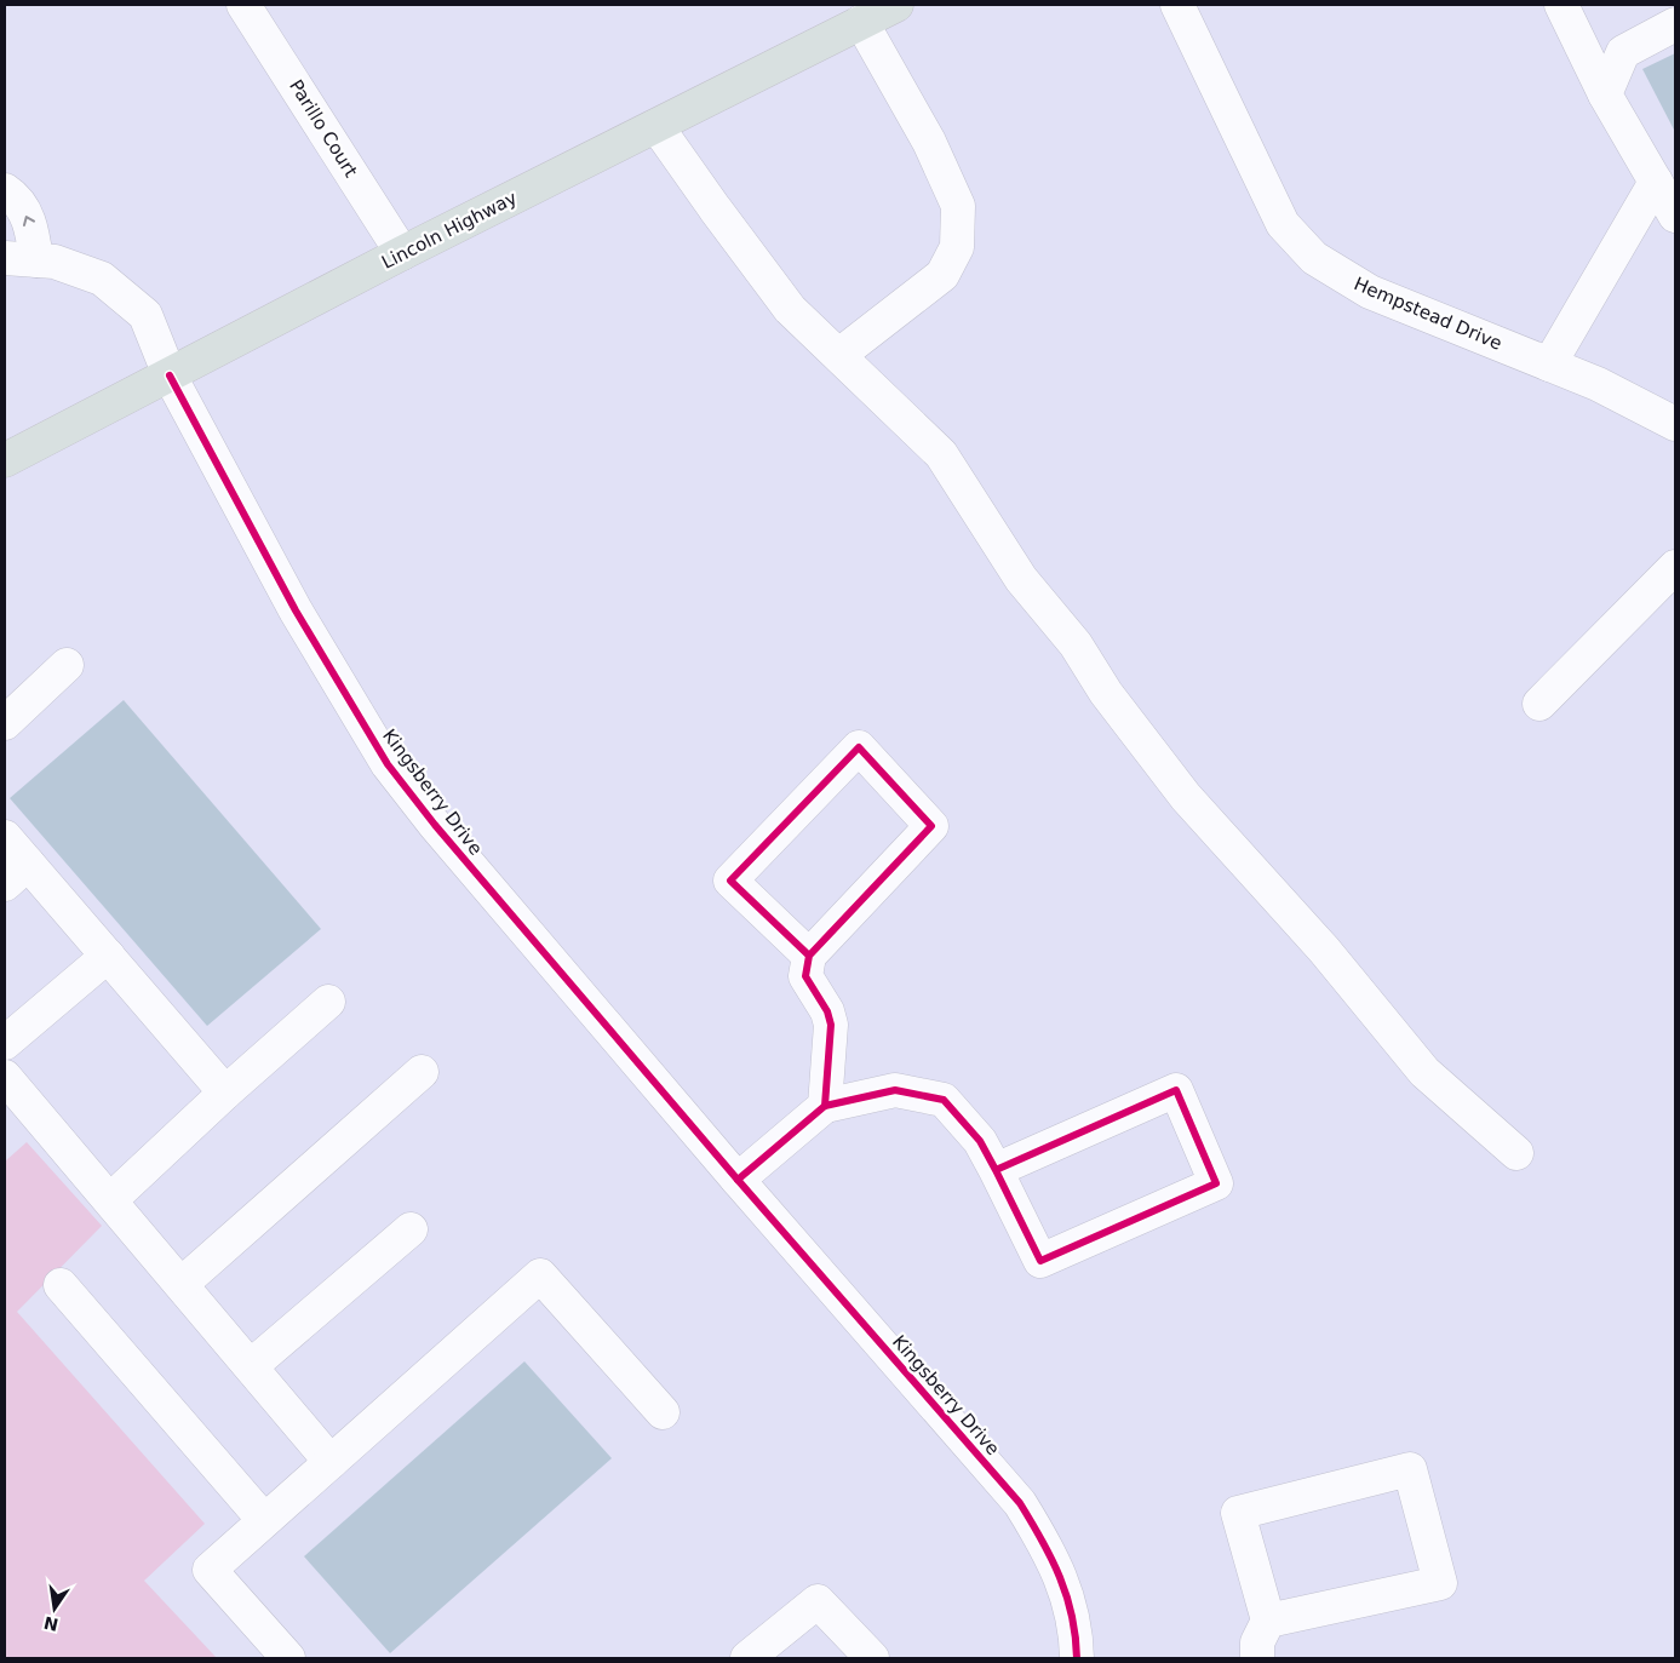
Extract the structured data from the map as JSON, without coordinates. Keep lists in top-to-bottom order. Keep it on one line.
{"streets":{"main road":["Lincoln Highway"],"street":["Parillo Court","Hempstead Drive","Kingsberry Drive"]},"crossings":[["Parillo Court","Lincoln Highway"],["Lincoln Highway","Kingsberry Drive"]],"north":"bottom"}
